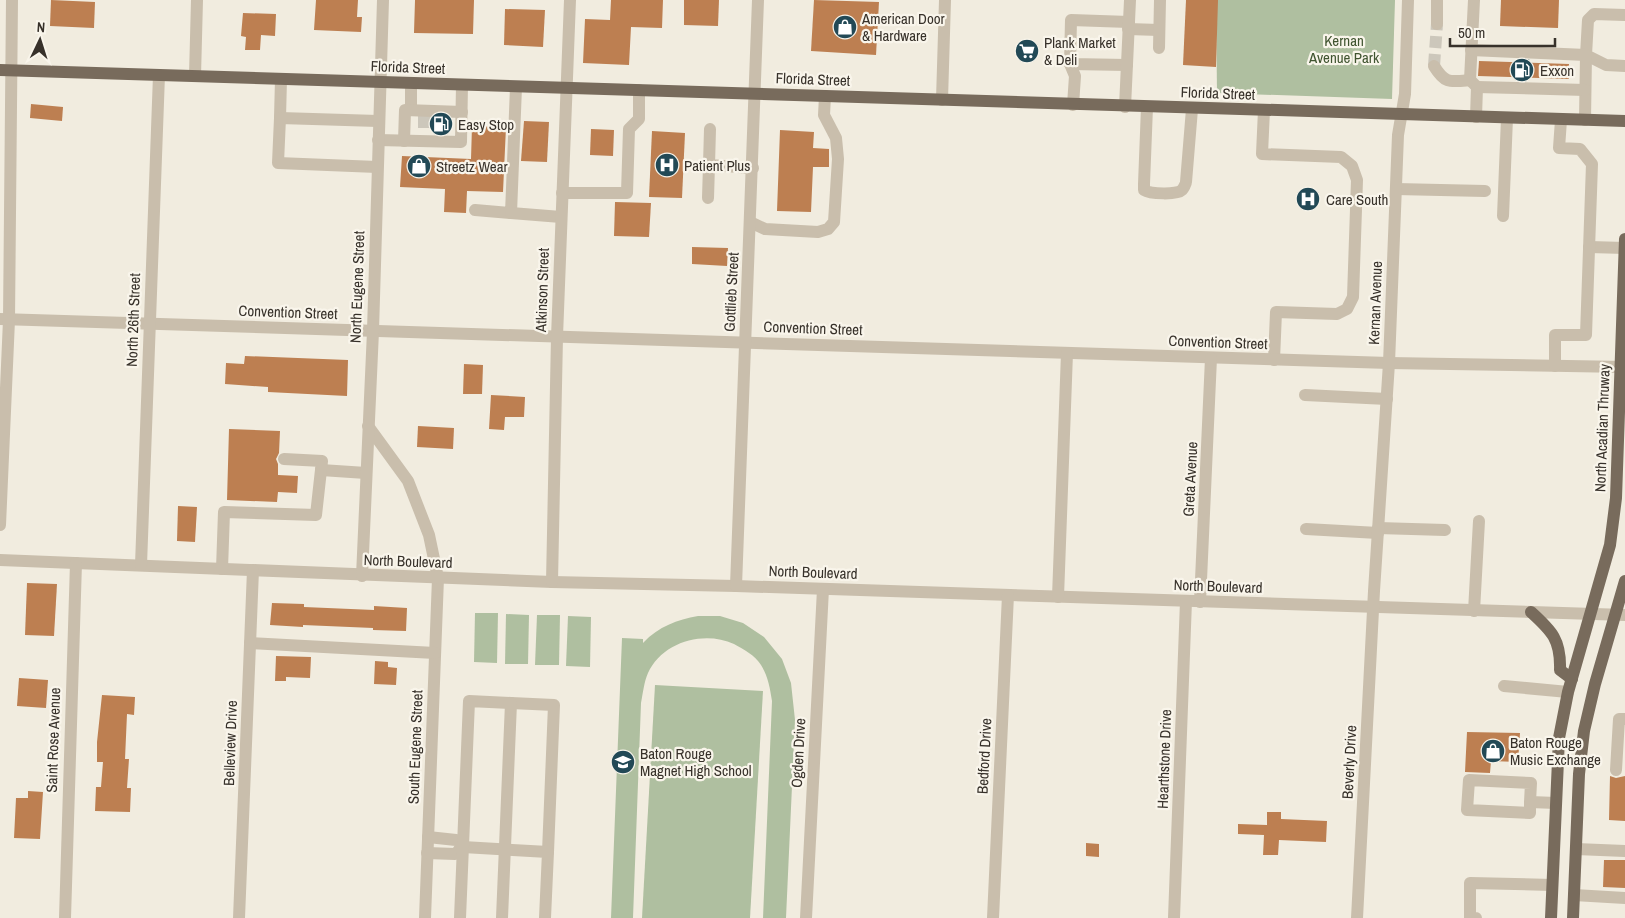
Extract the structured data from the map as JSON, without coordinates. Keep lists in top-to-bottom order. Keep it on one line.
{"streets":{"main road":["Florida Street","North Acadian Thruway"],"street":["North Eugene Street","Atkinson Street","Gottlieb Street","Kernan Avenue","Convention Street","North 26th Street","Greta Avenue","North Boulevard","Saint Rose Avenue","Belleview Drive","South Eugene Street","Ogden Drive","Bedford Drive","Hearthstone Drive","Beverly Drive"]},"crossings":[["Florida Street","North Eugene Street"],["Florida Street","Atkinson Street"],["Florida Street","Gottlieb Street"],["Florida Street","Kernan Avenue"],["Florida Street","North 26th Street"],["North Eugene Street","Convention Street"],["North Eugene Street","North Boulevard"],["North Eugene Street","South Eugene Street"],["Atkinson Street","Convention Street"],["Atkinson Street","North Boulevard"],["Gottlieb Street","Convention Street"],["Gottlieb Street","North Boulevard"],["Kernan Avenue","Convention Street"],["Kernan Avenue","North Boulevard"],["Kernan Avenue","Beverly Drive"],["Convention Street","North 26th Street"],["Convention Street","North Acadian Thruway"],["Convention Street","Greta Avenue"],["North 26th Street","North Boulevard"],["North Acadian Thruway","North Boulevard"],["Greta Avenue","North Boulevard"],["North Boulevard","Saint Rose Avenue"],["North Boulevard","Belleview Drive"],["North Boulevard","South Eugene Street"],["North Boulevard","Ogden Drive"],["North Boulevard","Bedford Drive"],["North Boulevard","Hearthstone Drive"],["North Boulevard","Beverly Drive"]],"parks":["Kernan Avenue Park"],"places":{"shop":["American Door & Hardware","Streetz Wear","Baton Rouge Music Exchange"],"supermarket":["Plank Market & Deli"],"fuel station":["Exxon","Easy Stop"],"hospital":["Patient Plus","Care South"],"school or university":["Baton Rouge Magnet High School"]},"scale_bar":"50 m","north":"top"}
